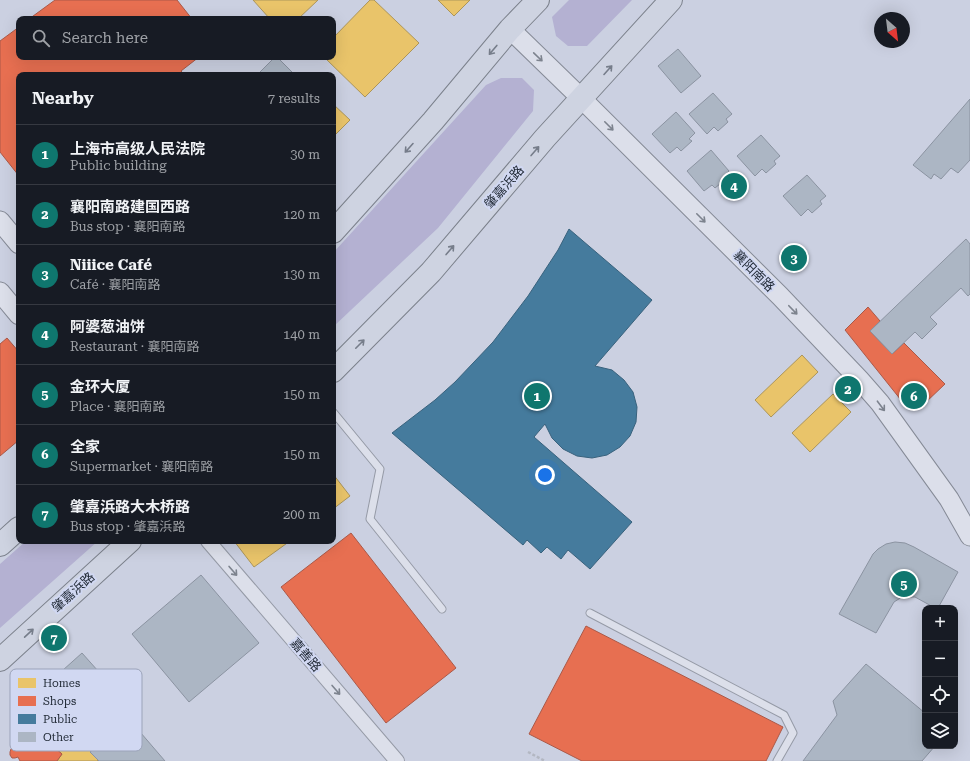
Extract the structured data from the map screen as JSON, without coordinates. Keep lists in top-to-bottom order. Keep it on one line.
{"streets":{"main road":["肇嘉浜路"],"street":["襄阳南路","嘉善路"]},"crossings":[["肇嘉浜路","襄阳南路"]],"one_way":["襄阳南路","嘉善路"],"legend":["Homes","Shops","Public","Other"],"north":"bottom right","page":{"search":"Search here","heading":["Nearby","7 results"],"list":[{"mark":"1","name":"上海市高级人民法院","note":"Public building","value":"30 m"},{"mark":"2","name":"襄阳南路建国西路","note":"Bus stop · 襄阳南路","value":"120 m"},{"mark":"3","name":"Niiice Café","note":"Café · 襄阳南路","value":"130 m"},{"mark":"4","name":"阿婆葱油饼","note":"Restaurant · 襄阳南路","value":"140 m"},{"mark":"5","name":"金环大厦","note":"Place · 襄阳南路","value":"150 m"},{"mark":"6","name":"全家","note":"Supermarket · 襄阳南路","value":"150 m"},{"mark":"7","name":"肇嘉浜路大木桥路","note":"Bus stop · 肇嘉浜路","value":"200 m"}],"pins":["4","3","2","1","6","5","7"],"map_buttons":["+","−"]}}
